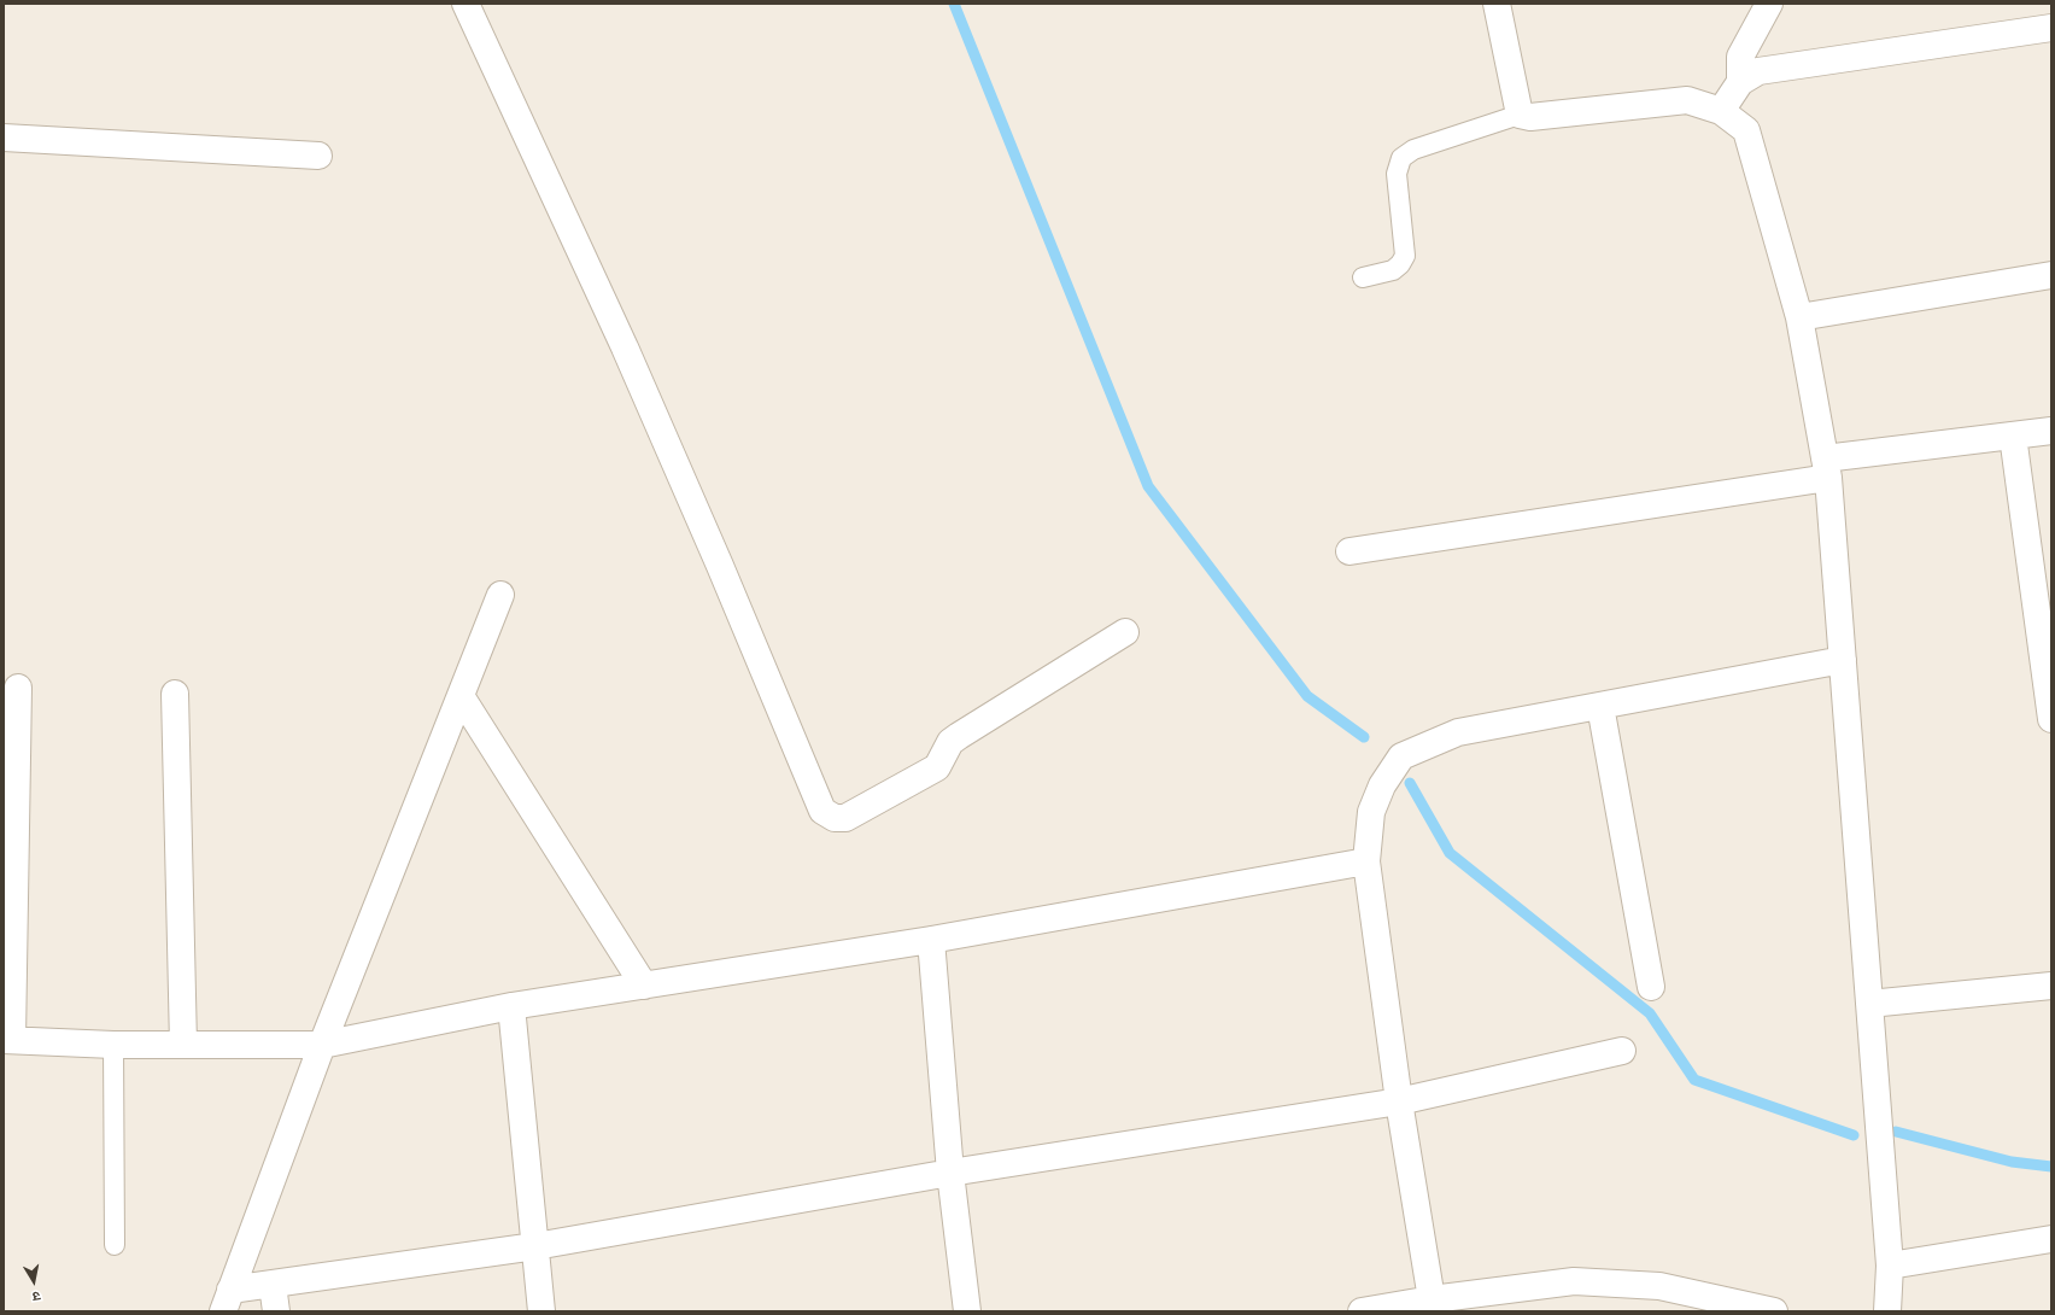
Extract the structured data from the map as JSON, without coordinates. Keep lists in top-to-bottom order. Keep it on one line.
{"north":"bottom"}
